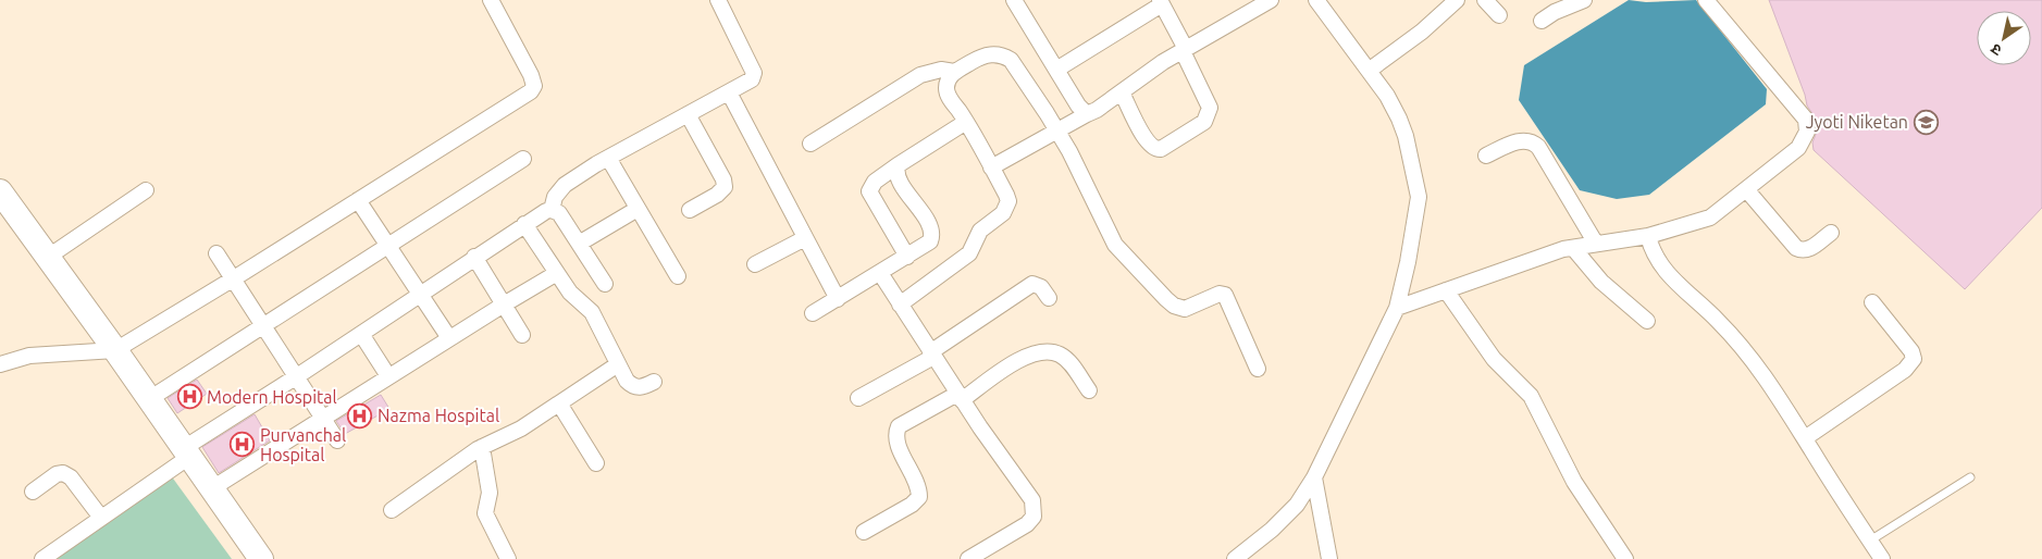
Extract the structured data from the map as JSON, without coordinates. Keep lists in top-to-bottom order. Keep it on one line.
{"places":{"school or university":["Jyoti Niketan"],"hospital":["Modern Hospital","Nazma Hospital","Purvanchal Hospital"]},"north":"bottom left"}
